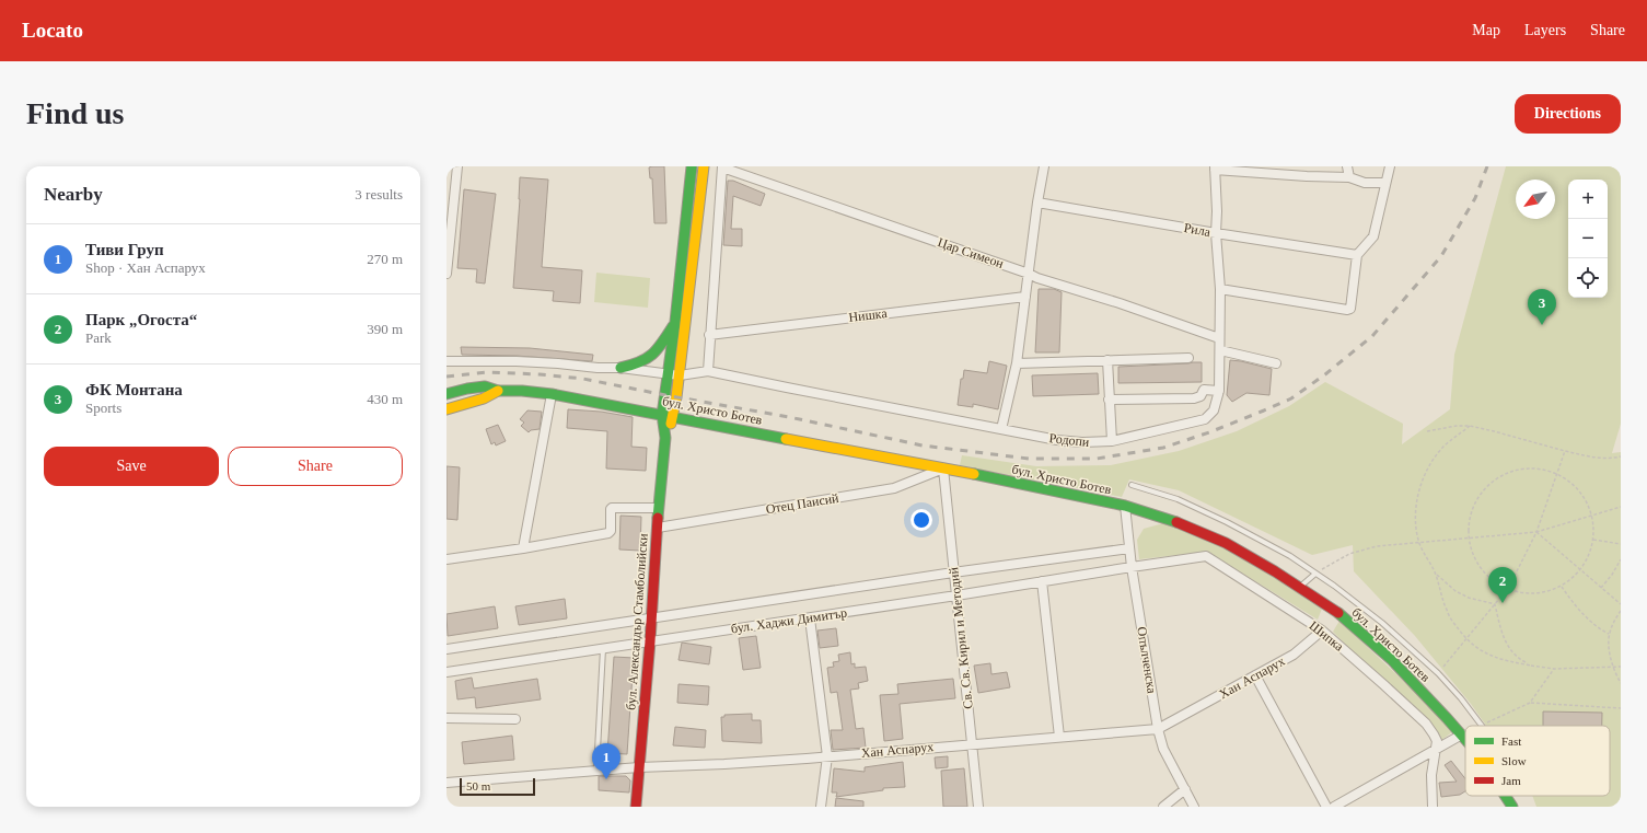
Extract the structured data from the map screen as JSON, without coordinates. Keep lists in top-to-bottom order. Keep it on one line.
{"streets":{"main road":["бул. Христо Ботев","бул. Александър Стамболийски"],"street":["Рила","Цар Симеон","Нишка","Родопи","Отец Паисий","бул. Хаджи Димитър","Шипка","Св. Св. Кирил и Методий","Опълченска","Хан Аспарух"]},"crossings":[["Рила","Родопи"],["Цар Симеон","Родопи"],["бул. Христо Ботев","Отец Паисий"],["бул. Христо Ботев","бул. Александър Стамболийски"],["бул. Христо Ботев","Св. Св. Кирил и Методий"],["бул. Христо Ботев","Опълченска"],["Родопи","бул. Александър Стамболийски"],["Отец Паисий","бул. Александър Стамболийски"],["Отец Паисий","Св. Св. Кирил и Методий"],["бул. Хаджи Димитър","бул. Александър Стамболийски"],["бул. Хаджи Димитър","Шипка"],["бул. Хаджи Димитър","Св. Св. Кирил и Методий"],["бул. Хаджи Димитър","Опълченска"],["бул. Александър Стамболийски","Хан Аспарух"],["Шипка","Опълченска"],["Шипка","Хан Аспарух"],["Св. Св. Кирил и Методий","Хан Аспарух"],["Опълченска","Хан Аспарух"]],"legend":["Fast","Slow","Jam"],"scale_bar":"50 m","north":"bottom left","page":{"header":"Locato","nav":["Map","Layers","Share"],"buttons":["Directions",["Save","Share"]],"title":"Find us","heading":["Nearby","3 results"],"map_buttons":["+","−"],"list":[{"mark":"1","name":"Тиви Груп","note":"Shop · Хан Аспарух","value":"270 m"},{"mark":"2","name":"Парк „Огоста“","note":"Park","value":"390 m"},{"mark":"3","name":"ФК Монтана","note":"Sports","value":"430 m"}],"pins":["3","2","1"],"scale":"50 m"}}
